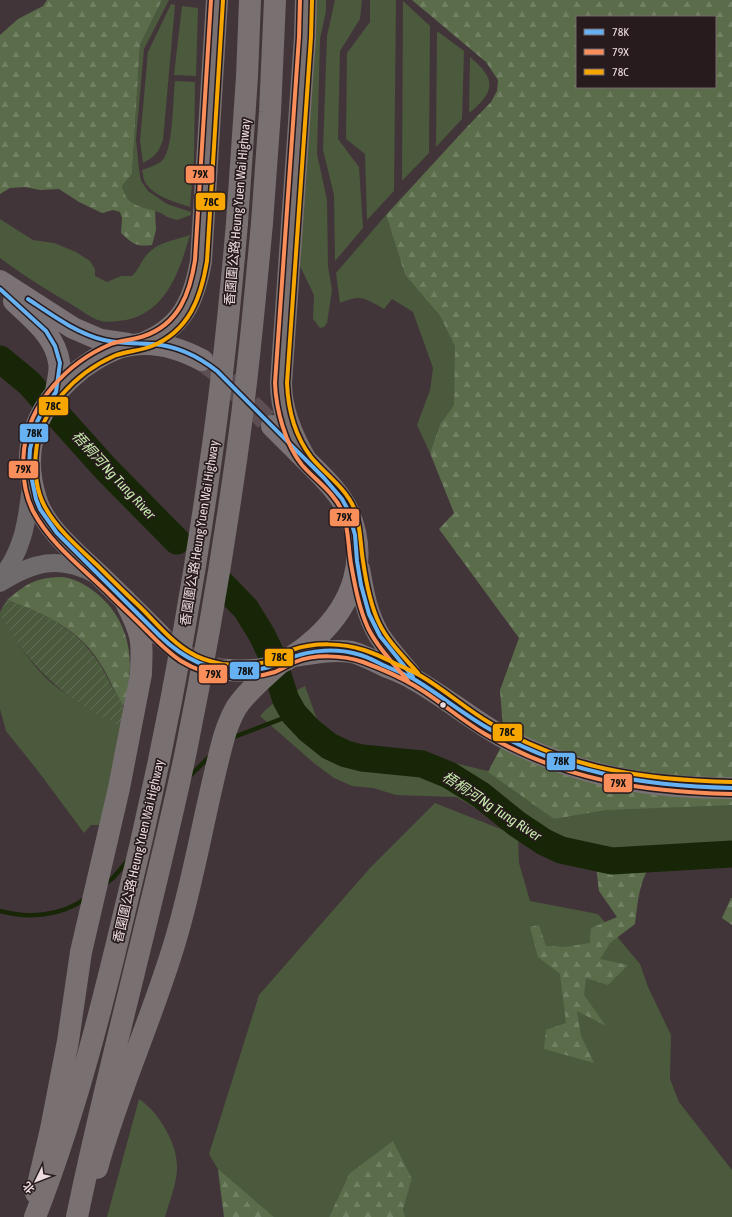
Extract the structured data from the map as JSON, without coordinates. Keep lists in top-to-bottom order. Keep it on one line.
{"streets":{"highway":["香園圍公路 Heung Yuen Wai Highway"]},"water":["梧桐河 Ng Tung River"],"lines":["transit line 79X","transit line 78C","transit line 78K"],"legend":["78K","79X","78C"],"north":"bottom left"}
